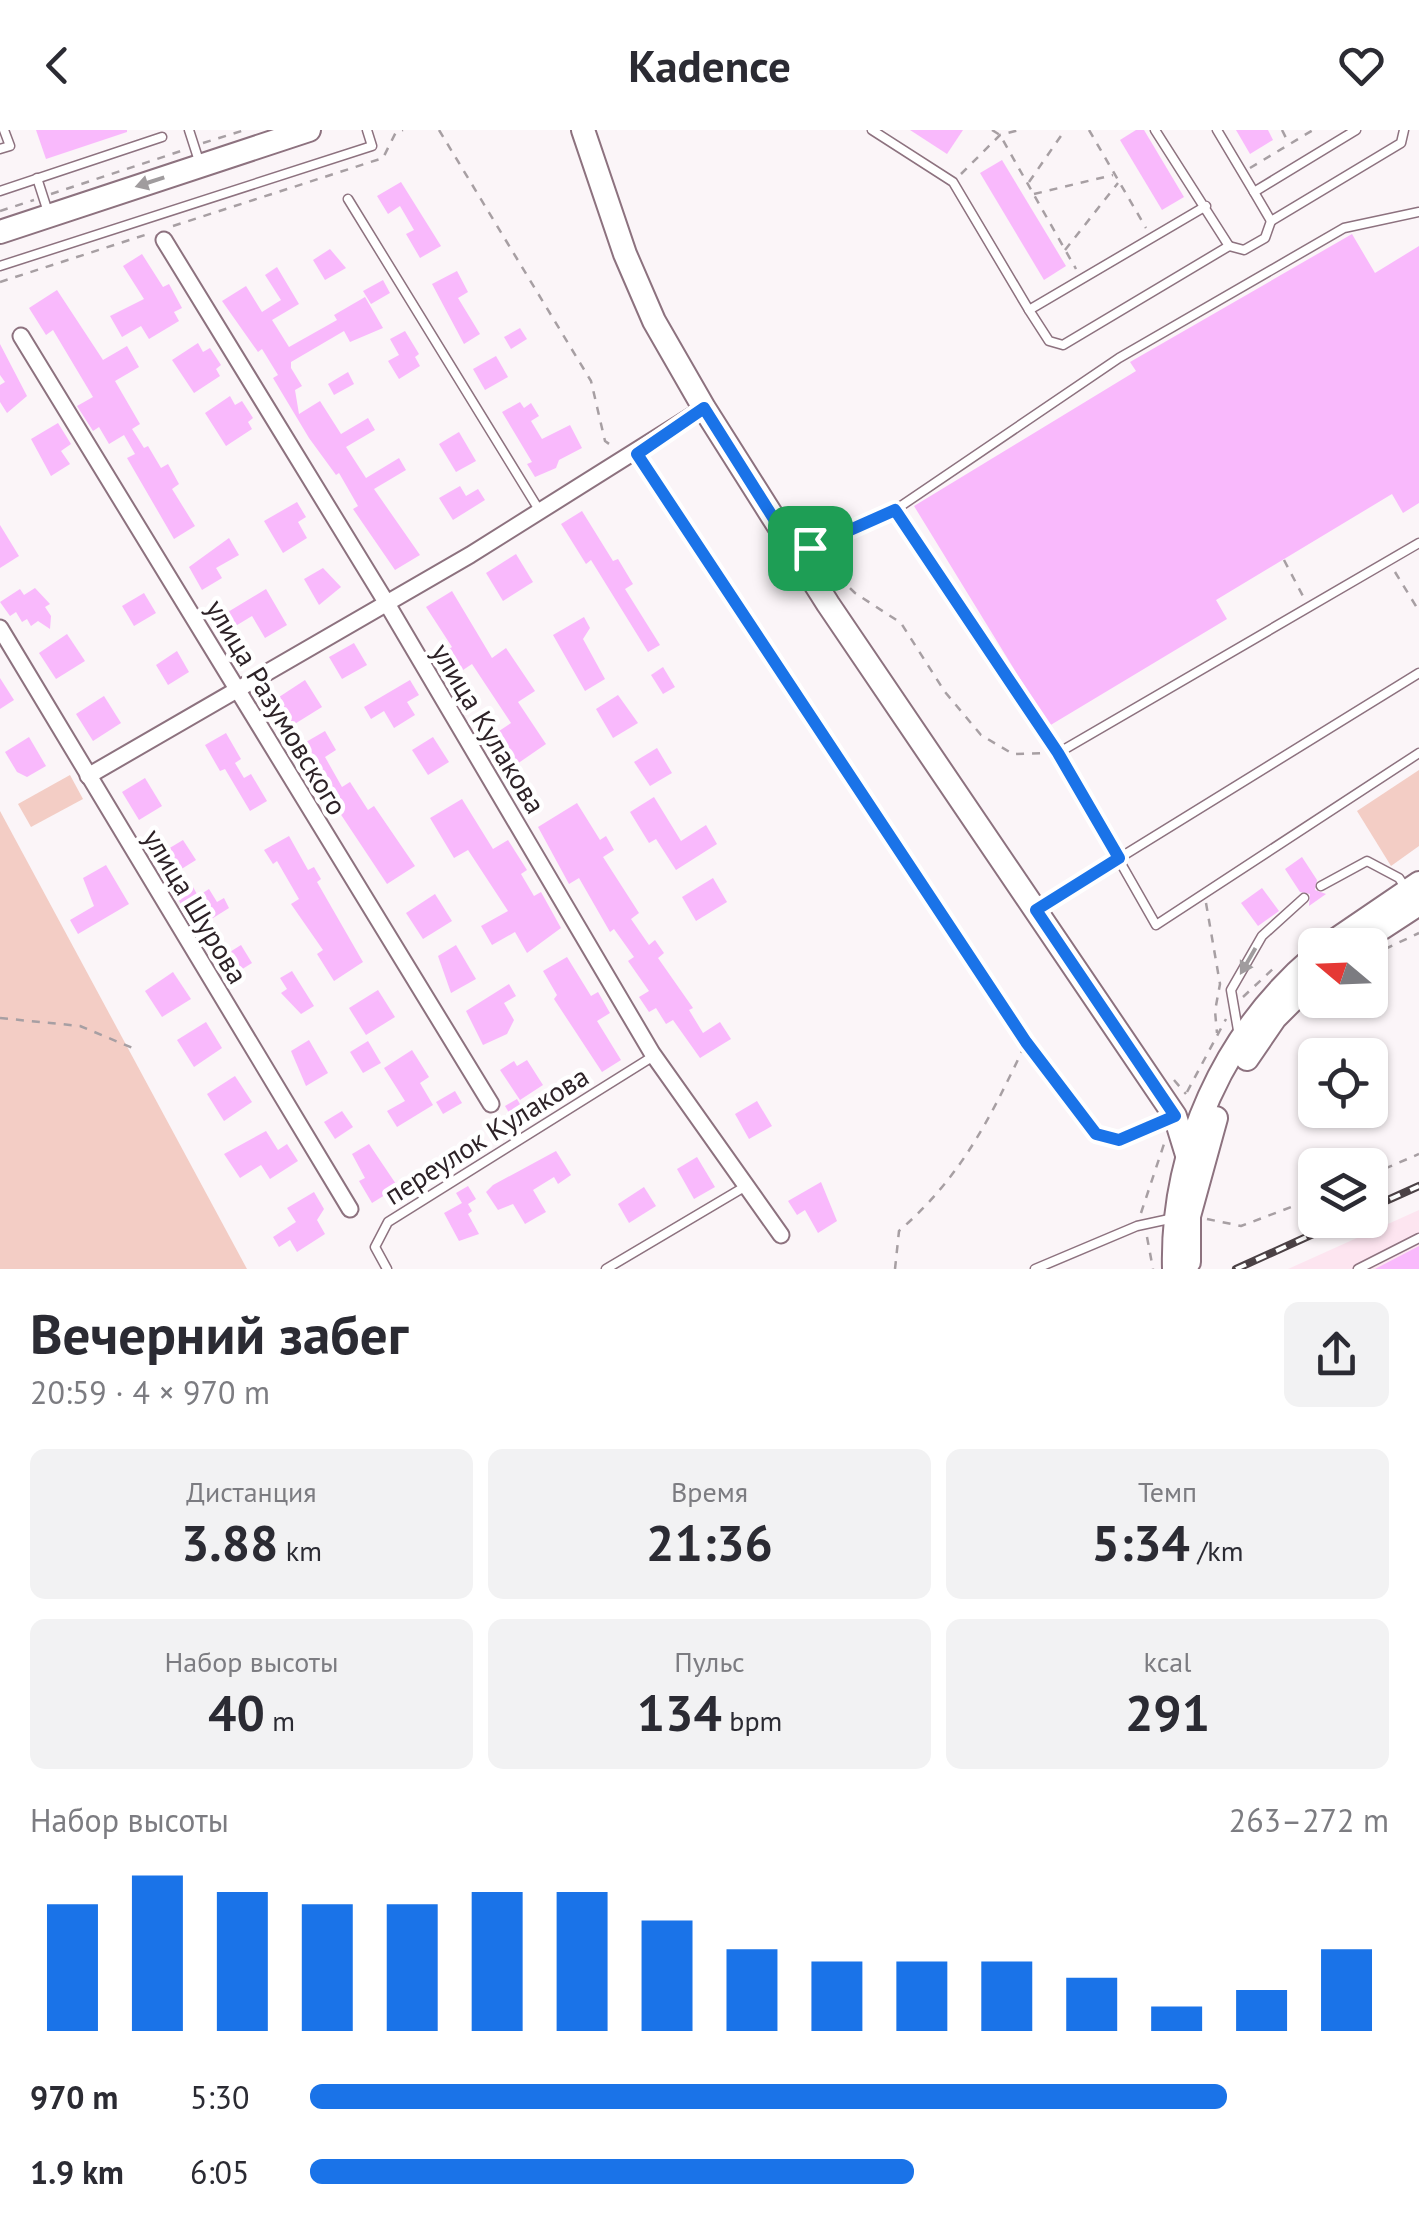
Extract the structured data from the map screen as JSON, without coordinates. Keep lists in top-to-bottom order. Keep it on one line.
{"streets":{"street":["улица Разумовского","улица Кулакова","улица Шурова"],"lane":["переулок Кулакова"]},"north":"left","page":{"header":"Kadence","heading":["Вечерний забег","20:59 · 4 × 970 m"],"stats":[["Дистанция","3.88 km"],["Время","21:36"],["Темп","5:34 /km"],["Набор высоты","40 m"],["Пульс","134 bpm"],["kcal","291"]],"chart":["Набор высоты","263–272 m"],"list":[{"name":"970 m","note":"5:30"},{"name":"1.9 km","note":"6:05"}]}}
